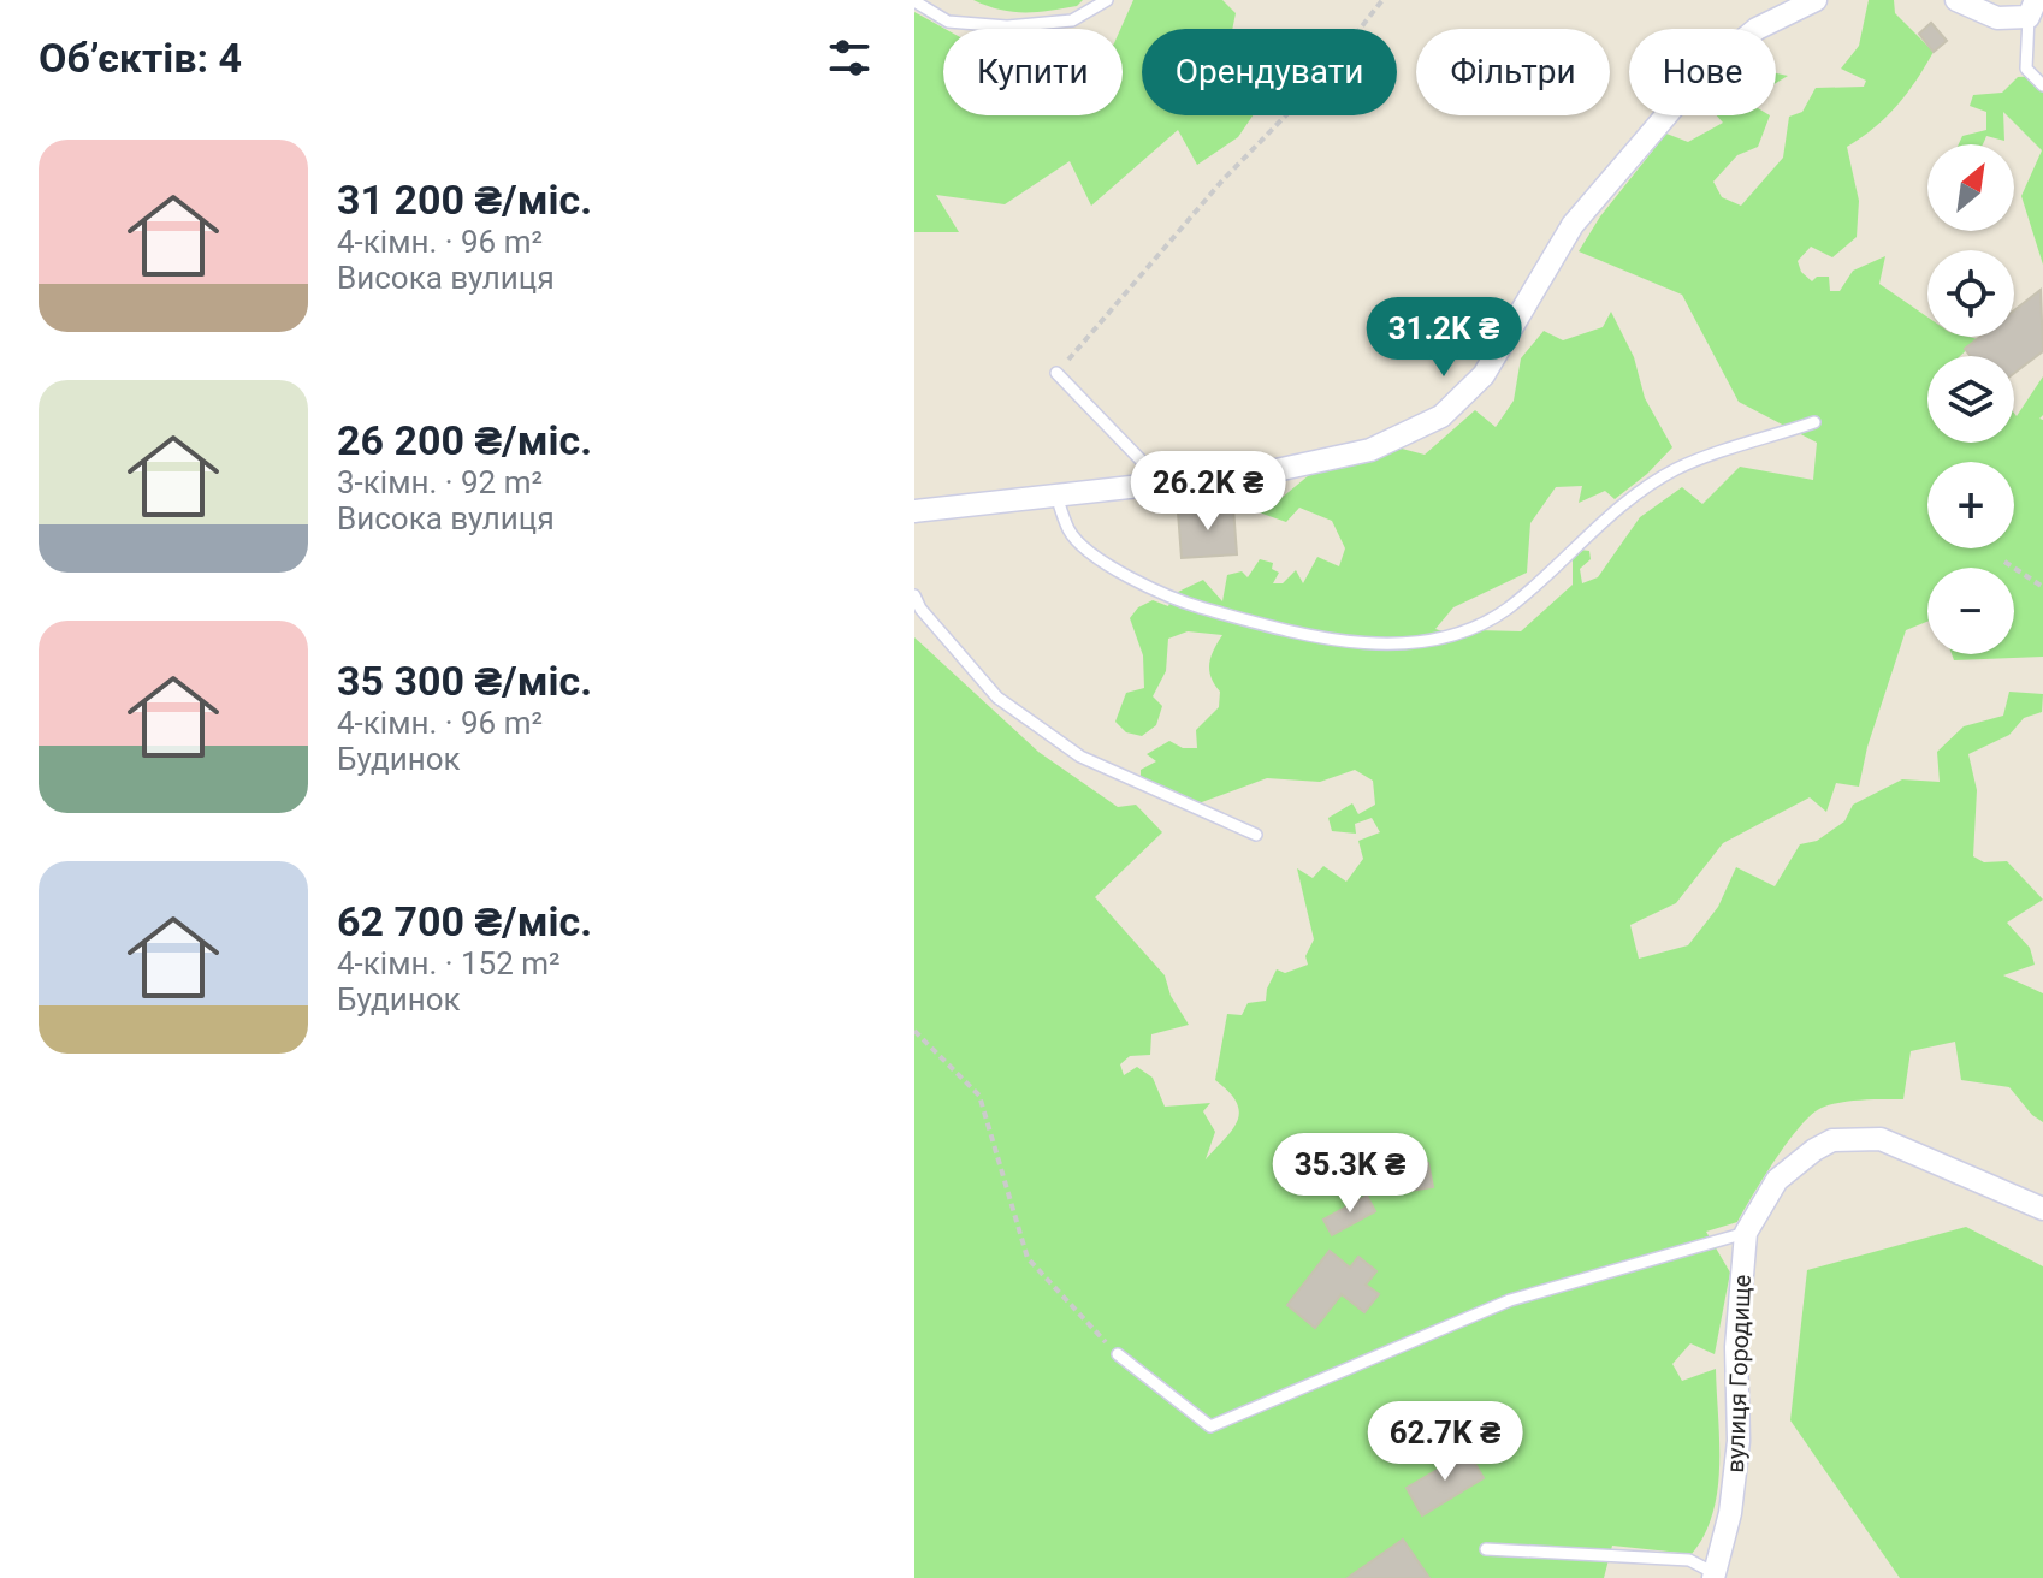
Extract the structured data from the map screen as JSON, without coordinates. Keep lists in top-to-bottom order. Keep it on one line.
{"streets":{"street":["вулиця Городище"]},"north":"top right","page":{"heading":"Об’єктів: 4","chip":["Купити","Орендувати","Фільтри","Нове"],"list":[{"name":"31 200 ₴/міс.","note":"4-кімн. · 96 m² · Висока вулиця"},{"name":"26 200 ₴/міс.","note":"3-кімн. · 92 m² · Висока вулиця"},{"name":"35 300 ₴/міс.","note":"4-кімн. · 96 m² · Будинок"},{"name":"62 700 ₴/міс.","note":"4-кімн. · 152 m² · Будинок"}],"map_buttons":["+","−"],"price":["31.2K ₴","26.2K ₴","35.3K ₴","62.7K ₴"]}}
